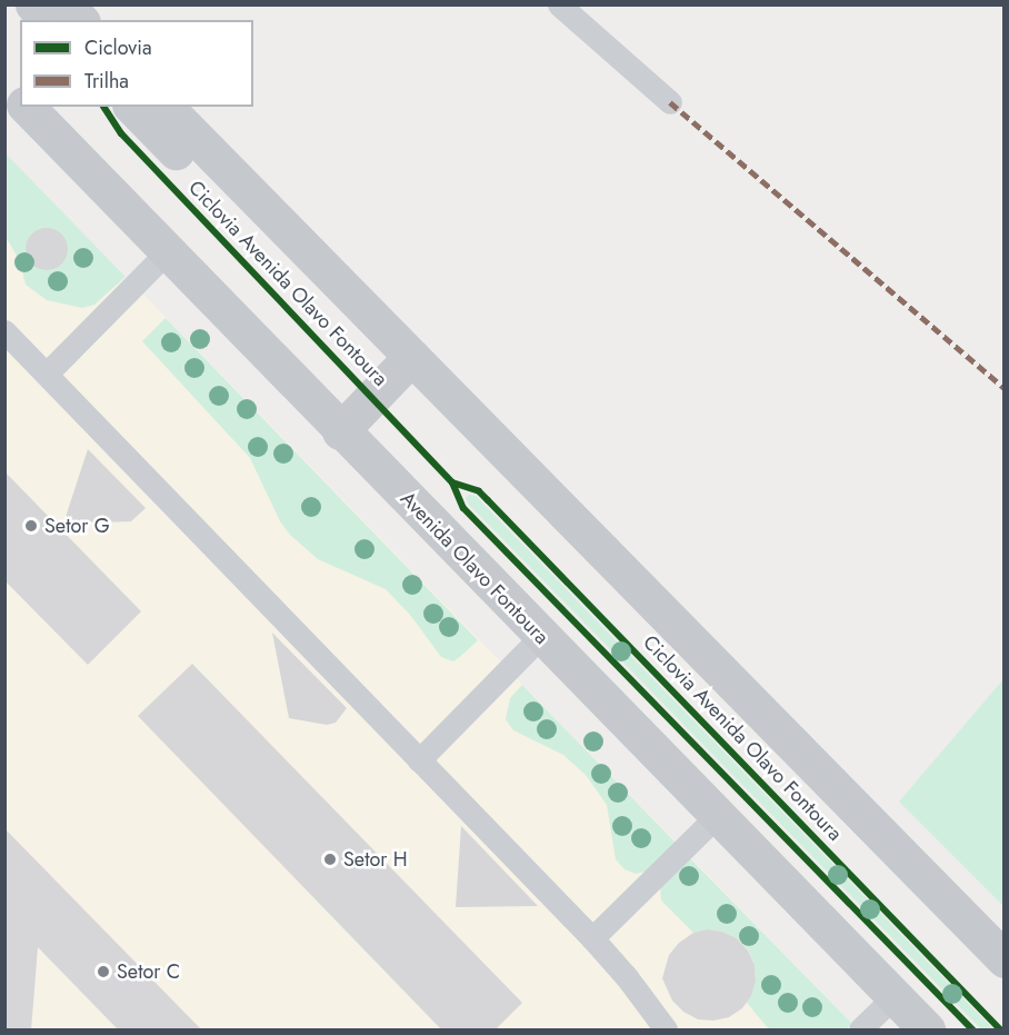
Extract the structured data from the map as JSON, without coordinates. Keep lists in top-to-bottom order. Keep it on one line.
{"streets":{"main road":["Avenida Olavo Fontoura"],"cycle path":["Ciclovia Avenida Olavo Fontoura"]},"places":["Setor G","Setor H","Setor C"],"legend":["Ciclovia","Trilha"]}
